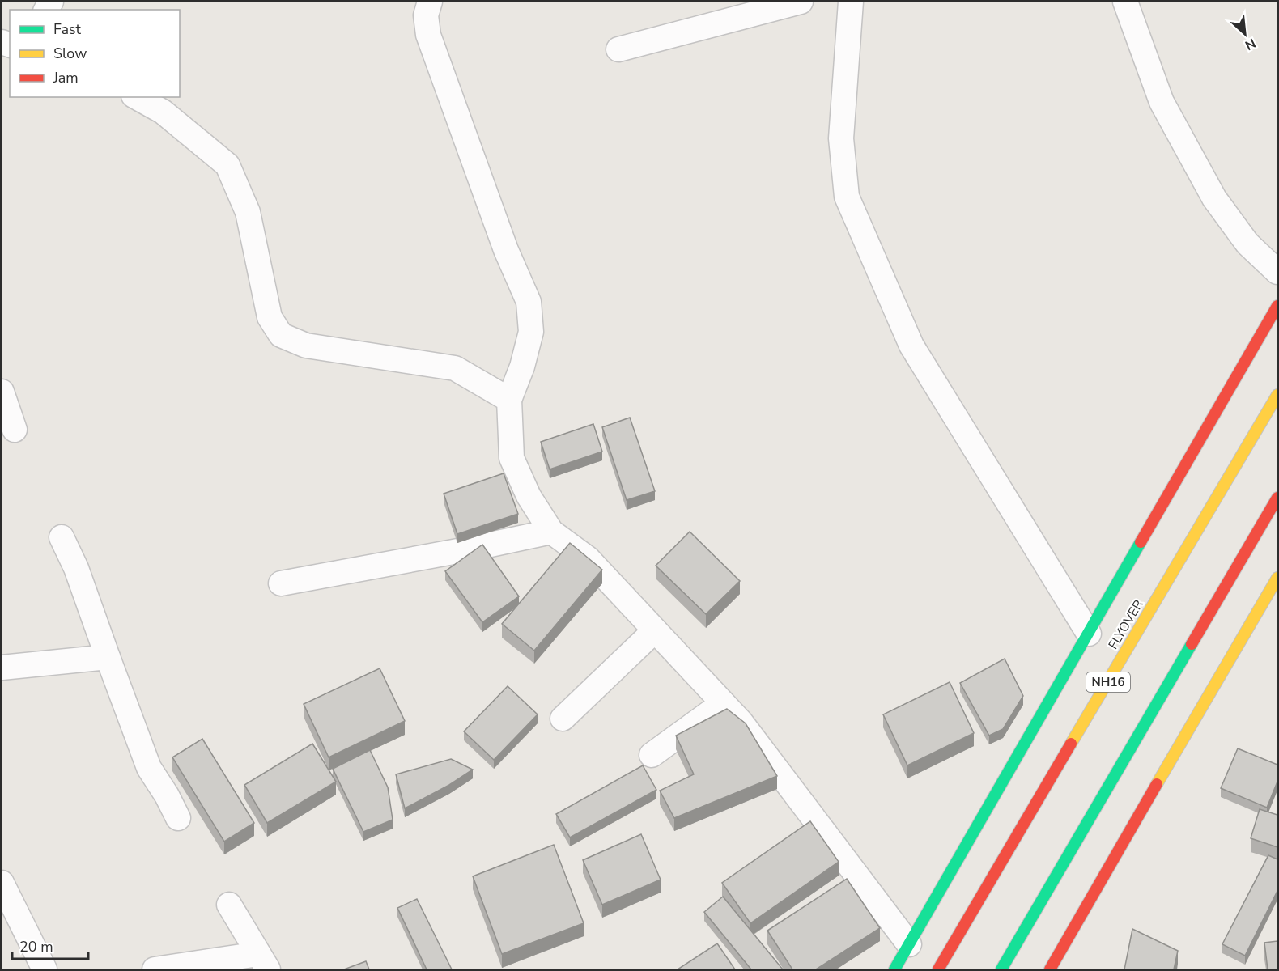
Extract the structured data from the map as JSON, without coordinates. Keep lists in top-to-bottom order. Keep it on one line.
{"streets":{"main road":["FLYOVER","NH16"]},"legend":["Fast","Slow","Jam"],"scale_bar":"20 m","north":"bottom right"}
